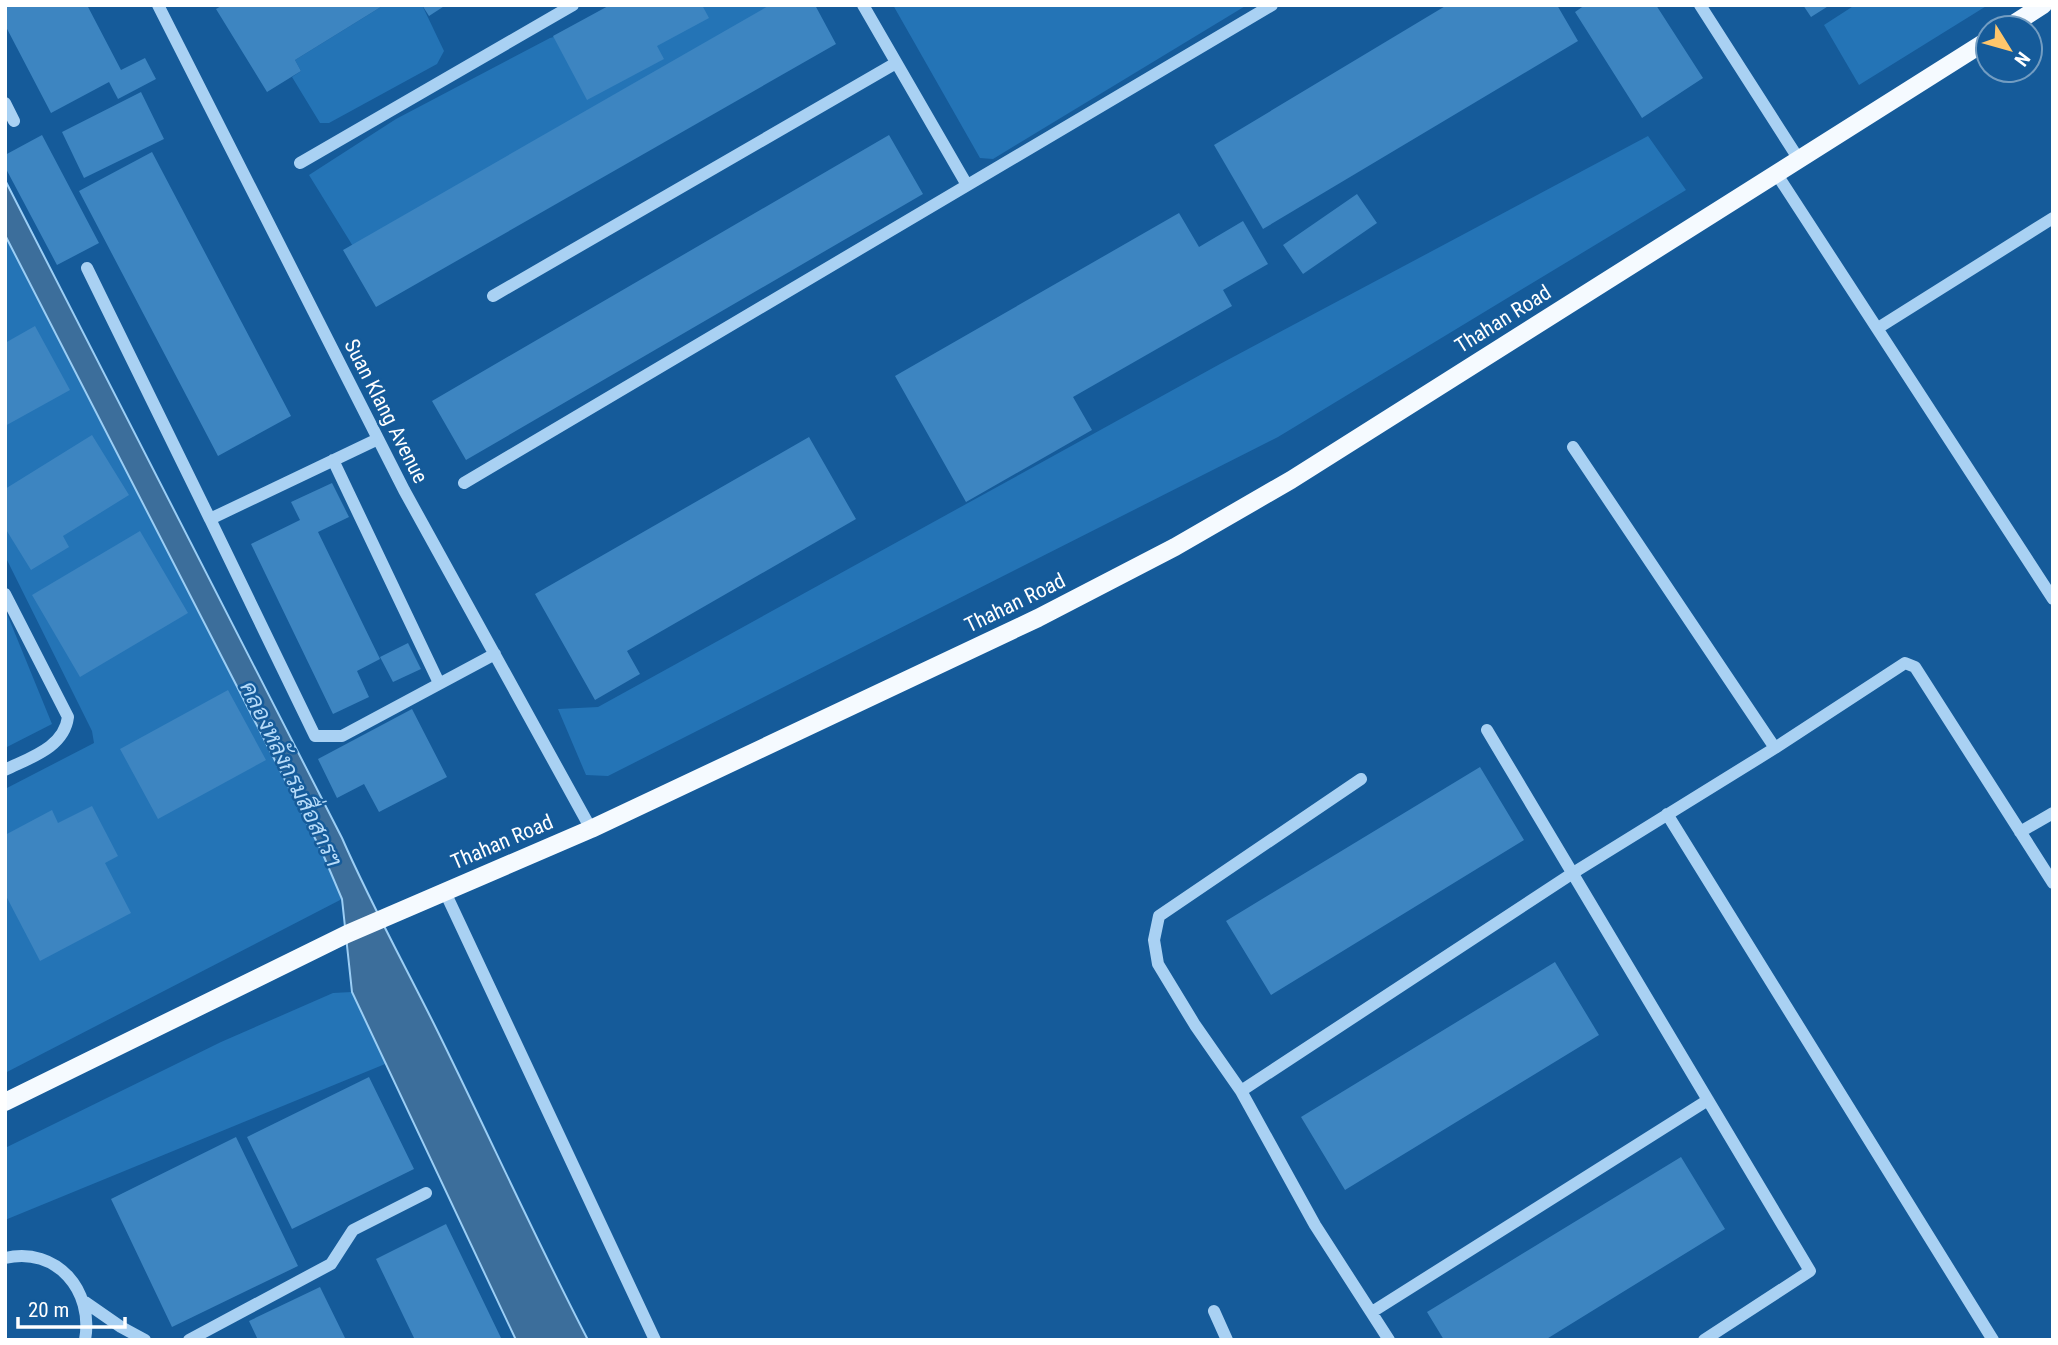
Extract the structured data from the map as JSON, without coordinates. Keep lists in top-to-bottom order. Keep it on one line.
{"streets":{"main road":["Thahan Road"],"street":["Suan Klang Avenue"]},"crossings":[["Thahan Road","Suan Klang Avenue"]],"water":["คลองหลังกรมสื่อสารฯ"],"scale_bar":"20 m","north":"bottom right"}
